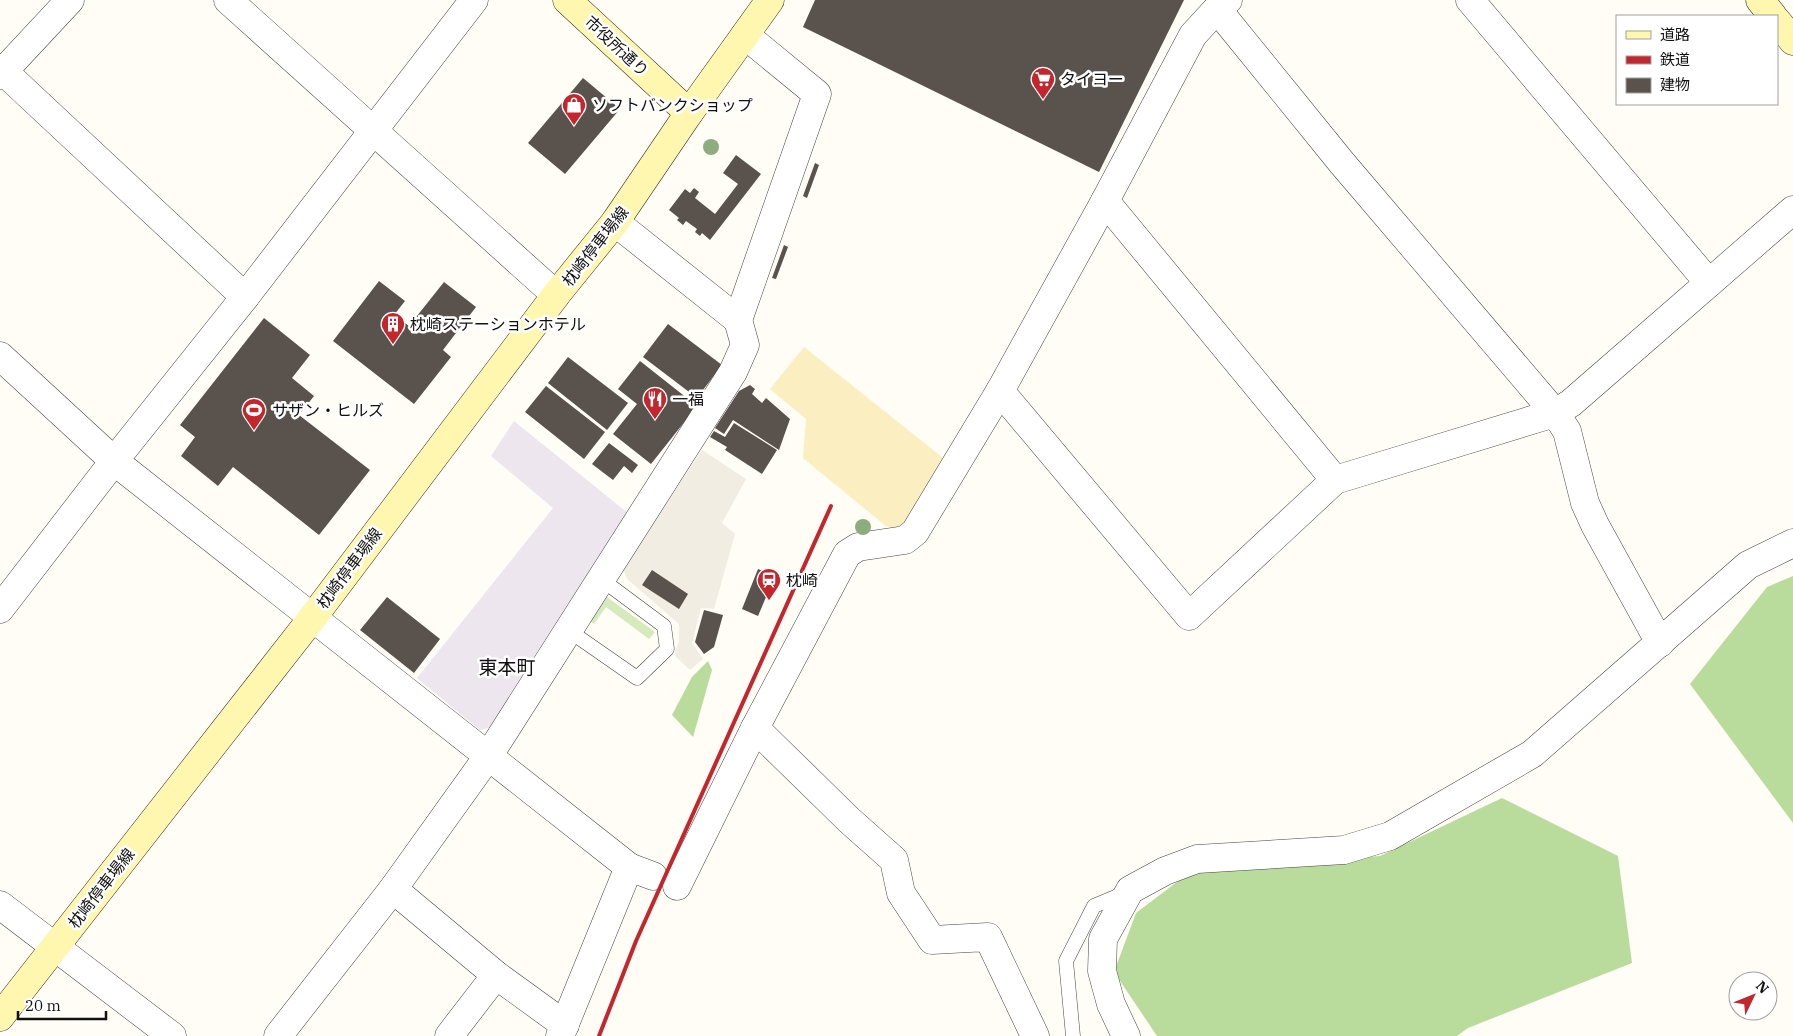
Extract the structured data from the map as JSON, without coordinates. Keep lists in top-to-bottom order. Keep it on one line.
{"streets":{"main road":["市役所通り","枕崎停車場線"]},"crossings":[["市役所通り","枕崎停車場線"]],"districts":["東本町"],"places":{"supermarket":["タイヨー"],"shop":["ソフトバンクショップ"],"building":["枕崎ステーションホテル"],"restaurant":["一福"],"sports":["サザン・ヒルズ"],"station":["枕崎"]},"legend":["道路","鉄道","建物"],"scale_bar":"20 m","north":"top right"}
